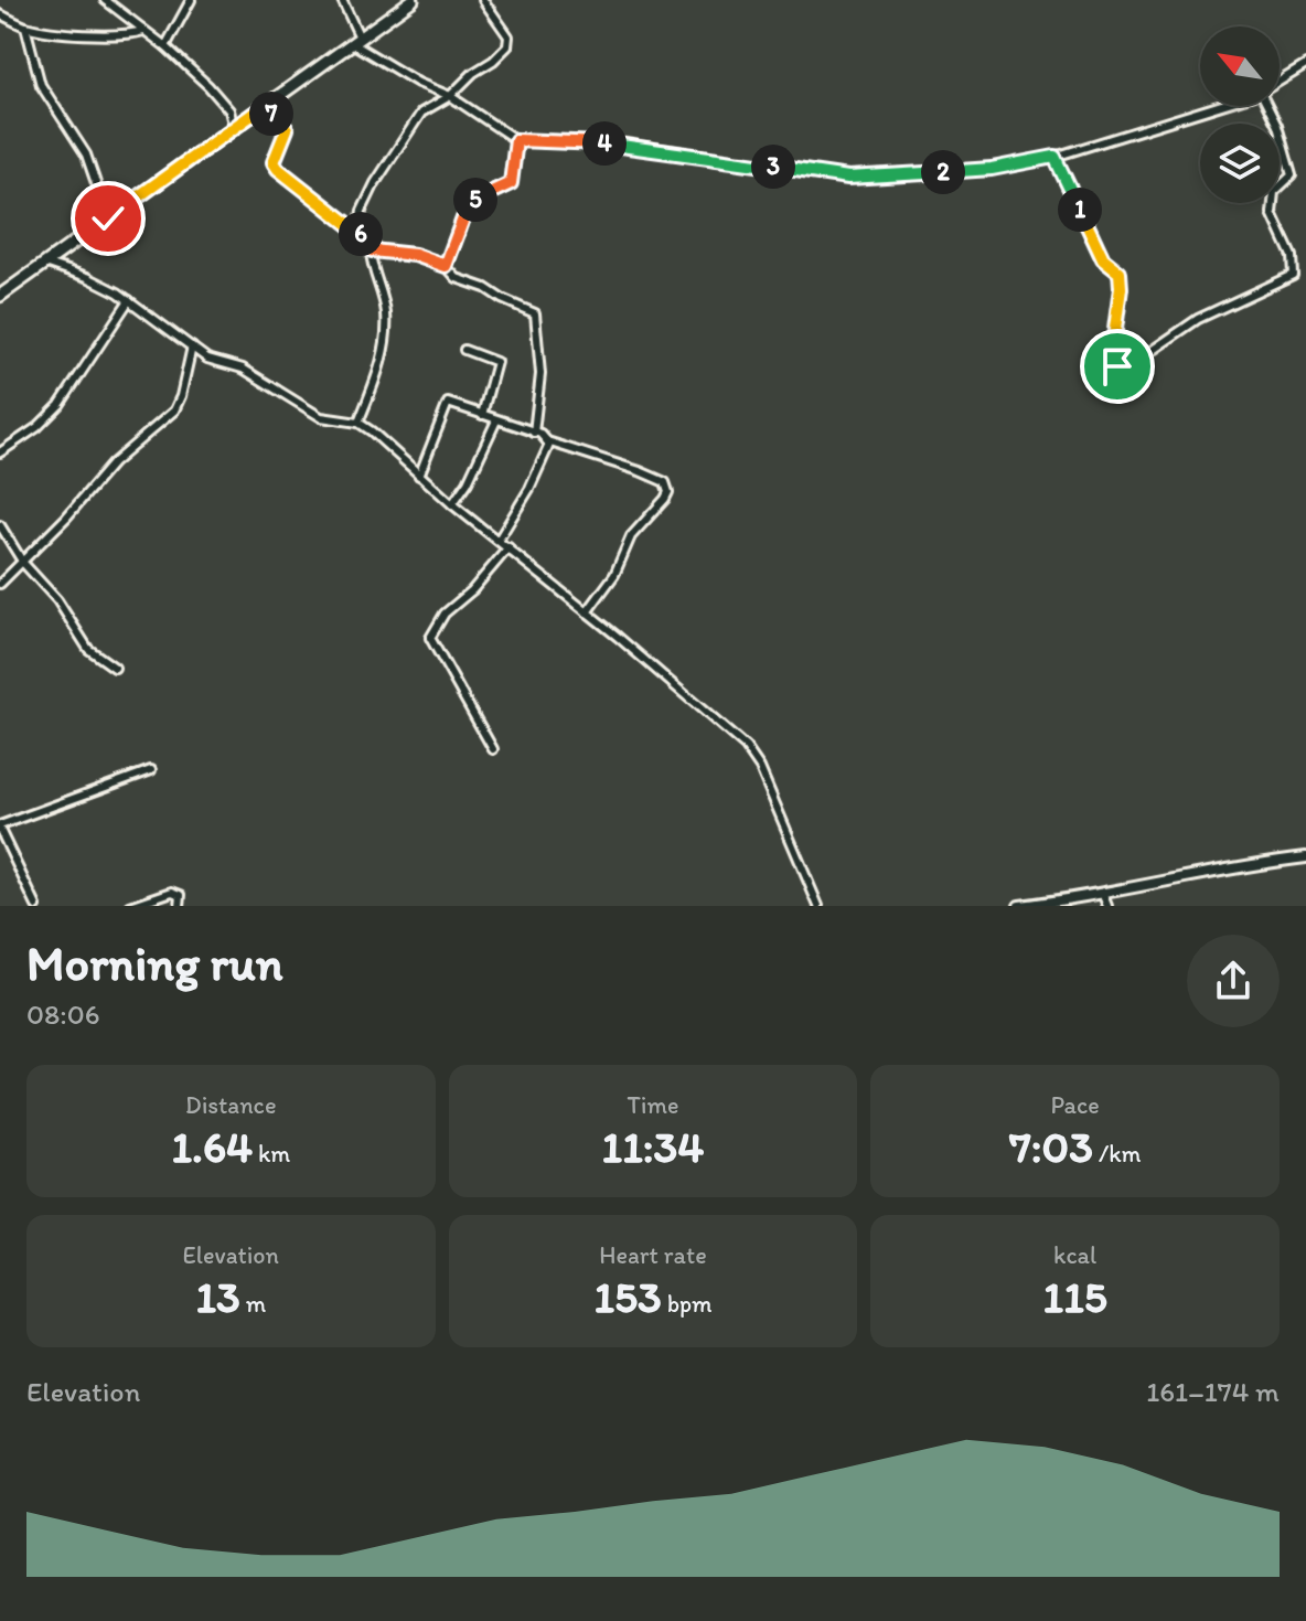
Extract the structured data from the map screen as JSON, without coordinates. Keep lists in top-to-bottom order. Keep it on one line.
{"north":"top left","page":{"pins":["7","4","3","2","5","1","6"],"heading":["Morning run","08:06"],"stats":[["Distance","1.64 km"],["Time","11:34"],["Pace","7:03 /km"],["Elevation","13 m"],["Heart rate","153 bpm"],["kcal","115"]],"chart":["Elevation","161–174 m"]}}
